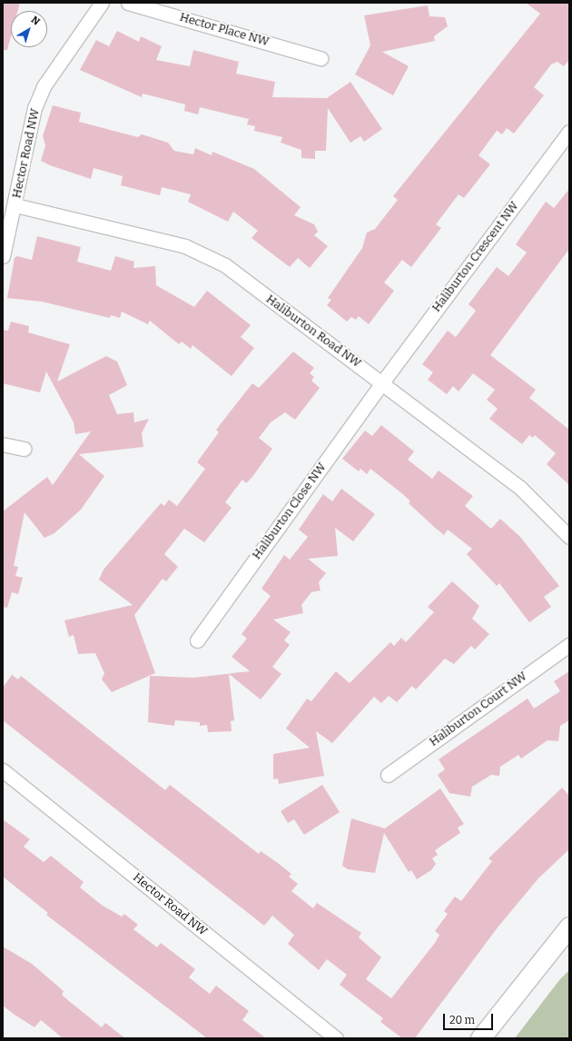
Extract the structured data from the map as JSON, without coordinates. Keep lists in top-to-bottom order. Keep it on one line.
{"streets":{"street":["Hector Place NW","Hector Road NW","Haliburton Crescent NW","Haliburton Road NW","Haliburton Close NW","Haliburton Court NW"]},"crossings":[["Hector Road NW","Haliburton Road NW"],["Haliburton Crescent NW","Haliburton Road NW"],["Haliburton Crescent NW","Haliburton Close NW"],["Haliburton Road NW","Haliburton Close NW"]],"scale_bar":"20 m","north":"top right"}
